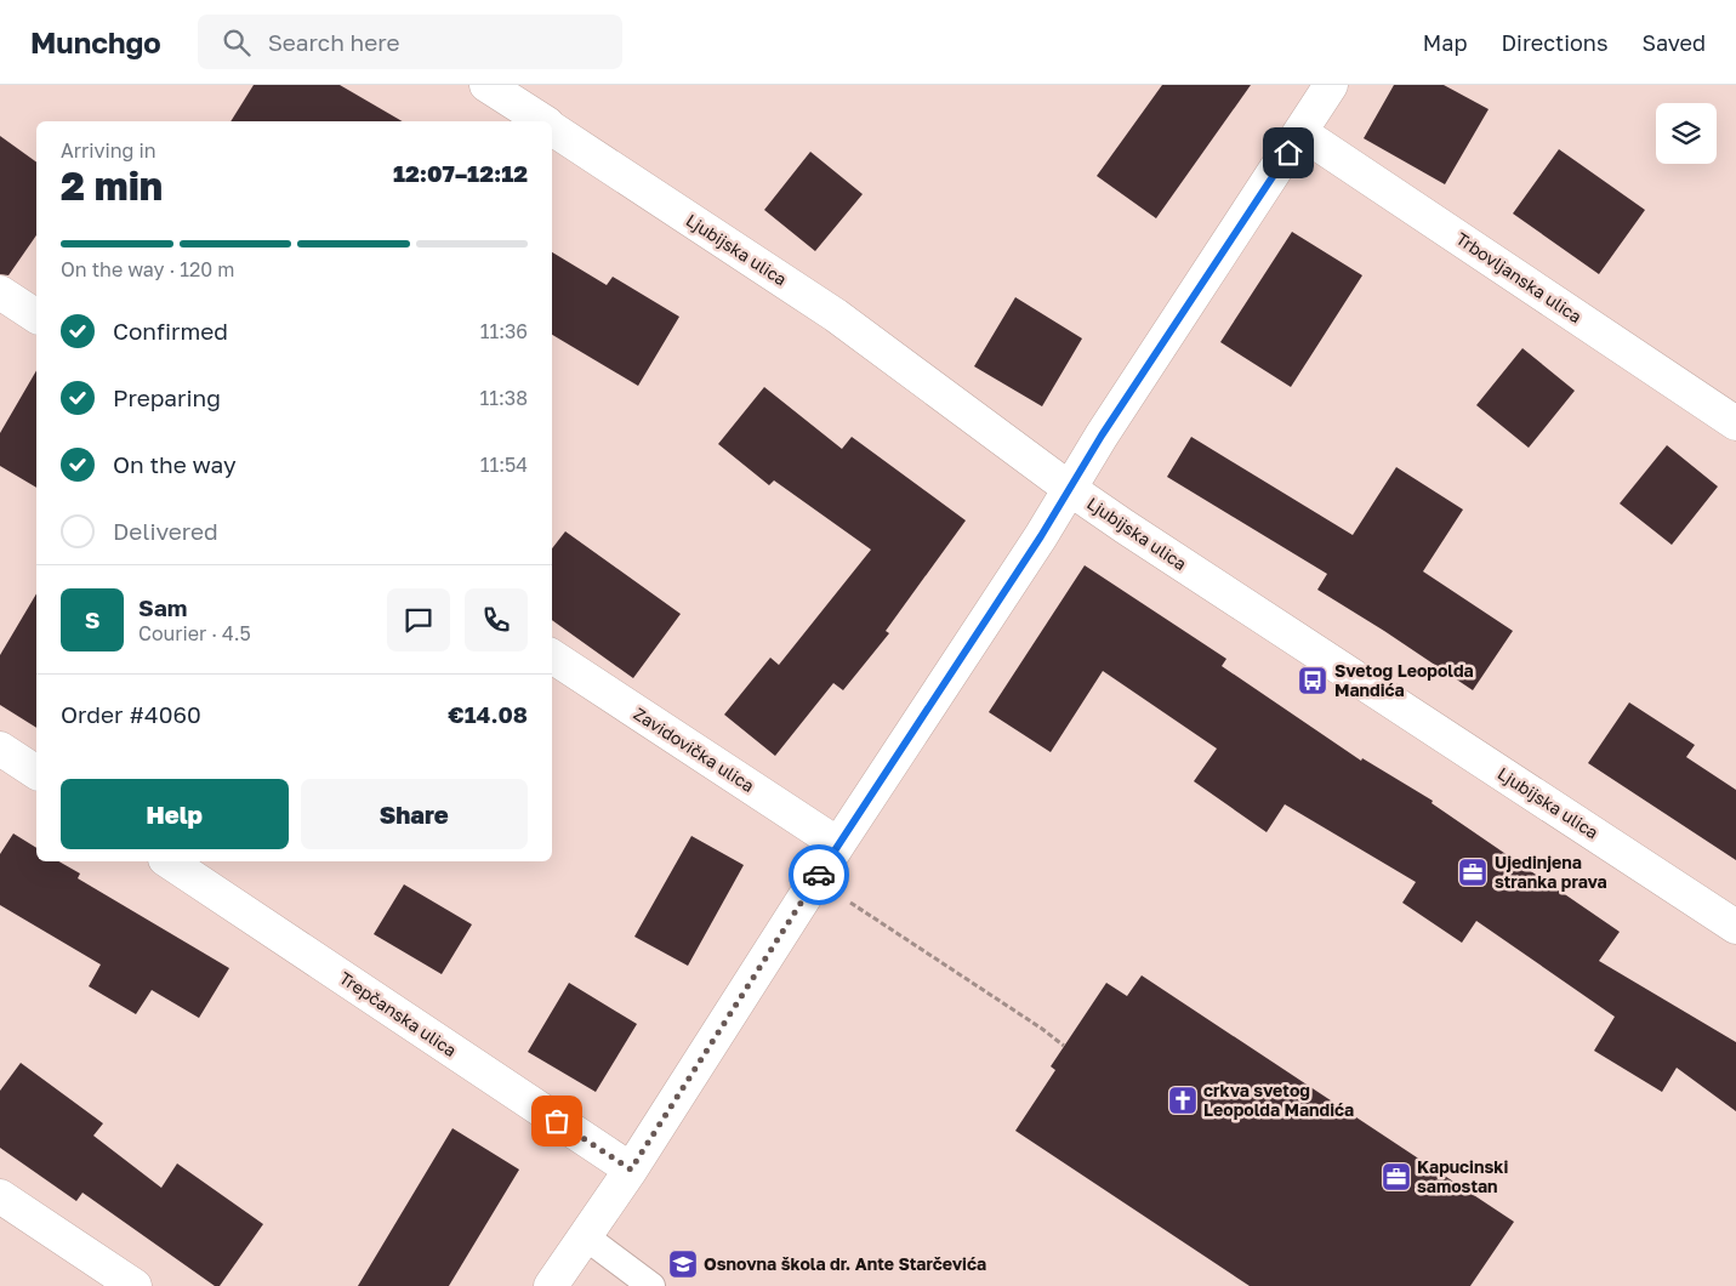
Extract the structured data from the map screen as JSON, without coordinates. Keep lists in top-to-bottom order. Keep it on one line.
{"streets":{"street":["Ljubijska ulica","Trbovljanska ulica","Zavidovička ulica","Trepčanska ulica"]},"places":{"bus stop":["Svetog Leopolda Mandića"],"office":["Ujedinjena stranka prava","Kapucinski samostan"],"church":["crkva svetog Leopolda Mandića"],"school or university":["Osnovna škola dr. Ante Starčevića"]},"page":{"header":"Munchgo","search":"Search here","nav":["Map","Directions","Saved"],"heading":["2 min","Arriving in","12:07–12:12"],"panel":["Sam","Courier · 4.5","Order #4060","€14.08"],"bar":"On the way · 120 m","list":[["Confirmed","11:36"],["Preparing","11:38"],["On the way","11:54"],"Delivered"],"round":"S","buttons":["Help","Share"]}}
